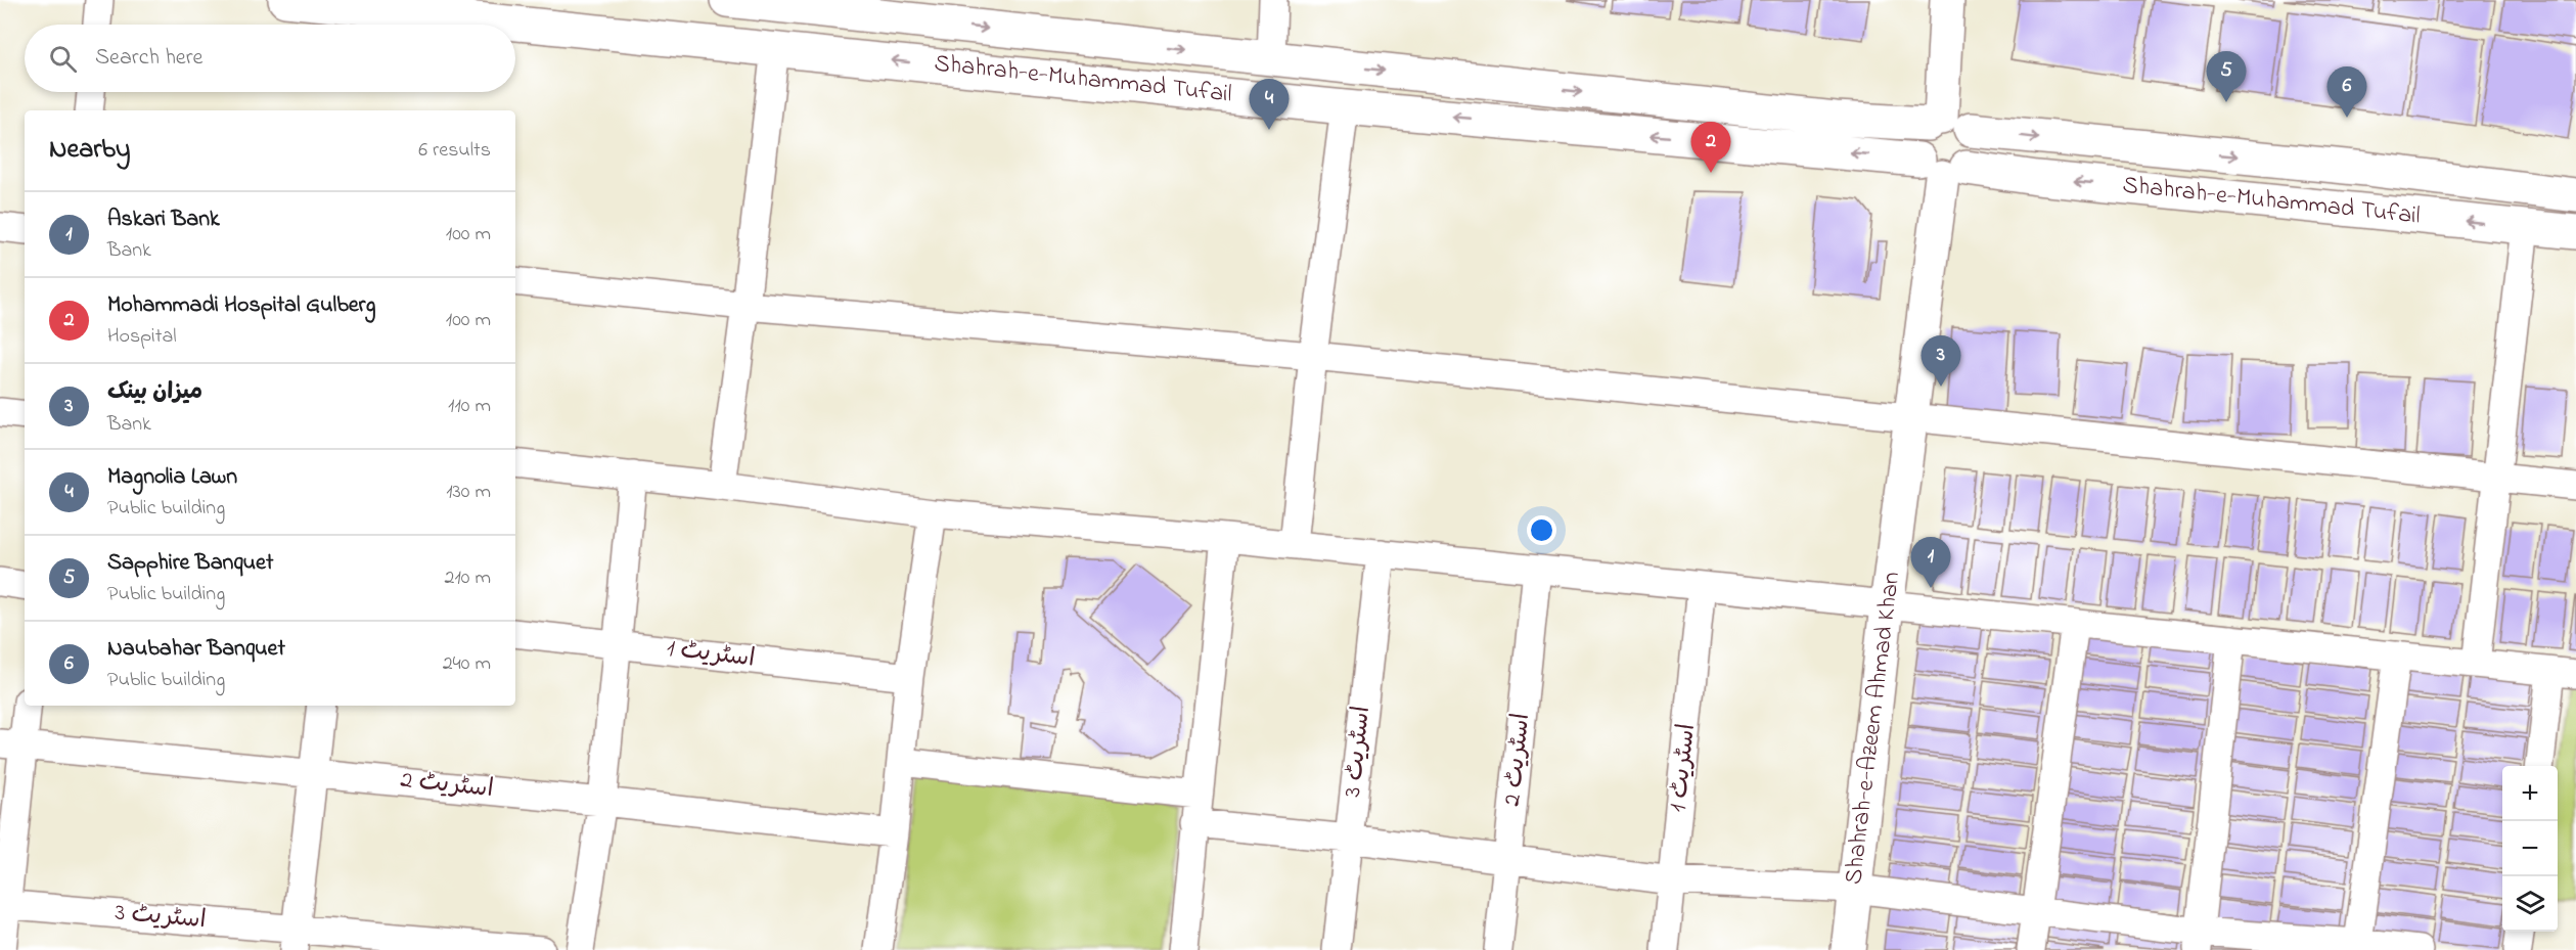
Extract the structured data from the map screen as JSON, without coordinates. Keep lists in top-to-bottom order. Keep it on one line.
{"streets":{"main road":["Shahrah-e-Muhammad Tufail","Shahrah-e-Azeem Ahmad Khan"],"street":["اسٹریٹ 1","اسٹریٹ 3","اسٹریٹ 2"]},"crossings":[["Shahrah-e-Muhammad Tufail","Shahrah-e-Azeem Ahmad Khan"]],"page":{"search":"Search here","pins":["5","6","4","2","3","1"],"heading":["Nearby","6 results"],"list":[{"mark":"1","name":"Askari Bank","note":"Bank","value":"100 m"},{"mark":"2","name":"Mohammadi Hospital Gulberg","note":"Hospital","value":"100 m"},{"mark":"3","name":"میزان بینک","note":"Bank","value":"110 m"},{"mark":"4","name":"Magnolia Lawn","note":"Public building","value":"130 m"},{"mark":"5","name":"Sapphire Banquet","note":"Public building","value":"210 m"},{"mark":"6","name":"Naubahar Banquet","note":"Public building","value":"240 m"}],"map_buttons":["+","−"]}}
